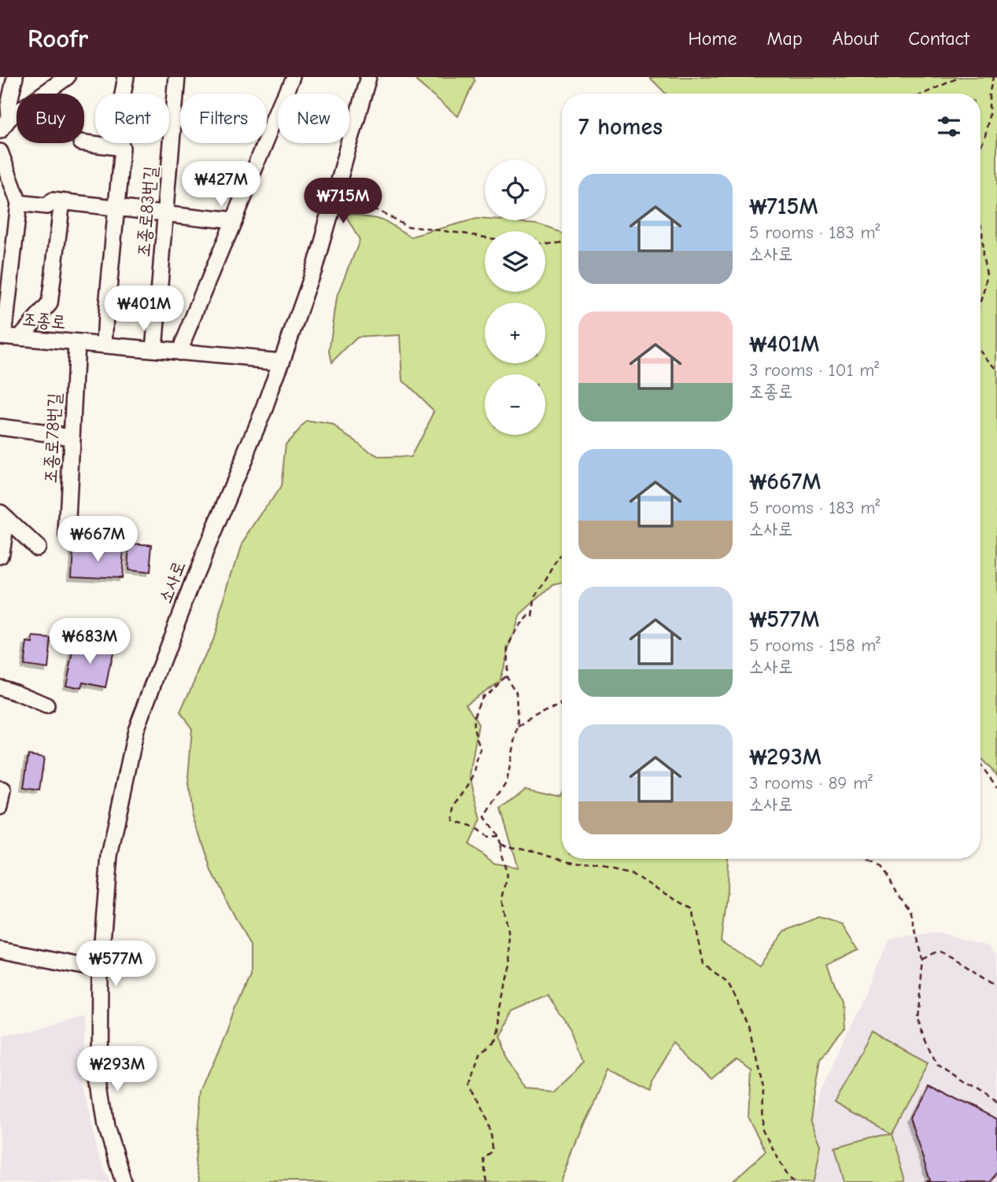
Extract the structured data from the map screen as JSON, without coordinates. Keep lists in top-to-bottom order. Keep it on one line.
{"streets":{"street":["조종로83번길","조종로","조종로78번길","소사로"]},"crossings":[["조종로83번길","조종로"],["조종로","조종로78번길"],["조종로","소사로"]],"page":{"header":"Roofr","nav":["Home","Map","About","Contact"],"chip":["Buy","Rent","Filters","New"],"heading":"7 homes","map_buttons":["+","−"],"list":[{"name":"₩715M","note":"5 rooms · 183 m² · 소사로"},{"name":"₩401M","note":"3 rooms · 101 m² · 조종로"},{"name":"₩667M","note":"5 rooms · 183 m² · 소사로"},{"name":"₩577M","note":"5 rooms · 158 m² · 소사로"},{"name":"₩293M","note":"3 rooms · 89 m² · 소사로"}],"price":["₩427M","₩715M","₩401M","₩667M","₩683M","₩577M","₩293M"]}}
